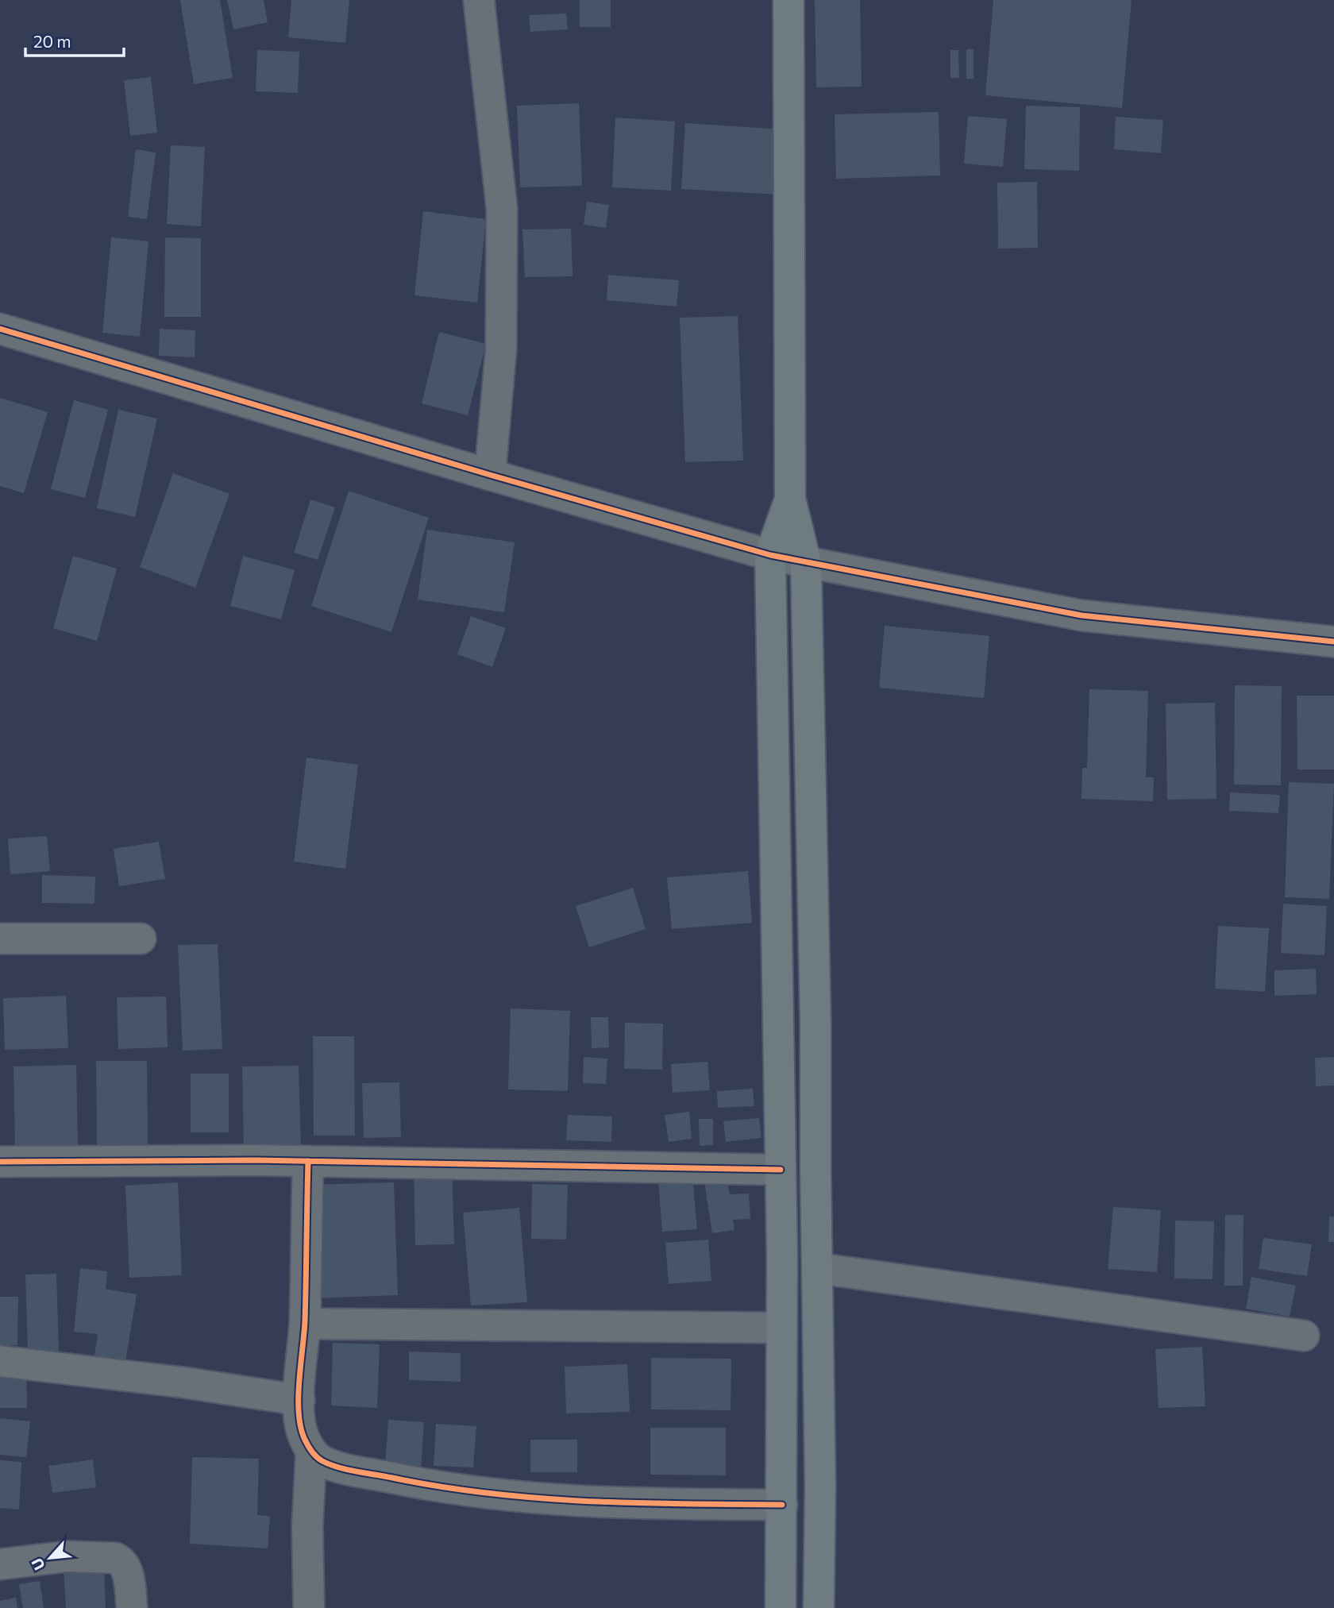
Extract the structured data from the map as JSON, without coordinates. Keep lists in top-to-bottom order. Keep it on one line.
{"scale_bar":"20 m","north":"bottom left"}
